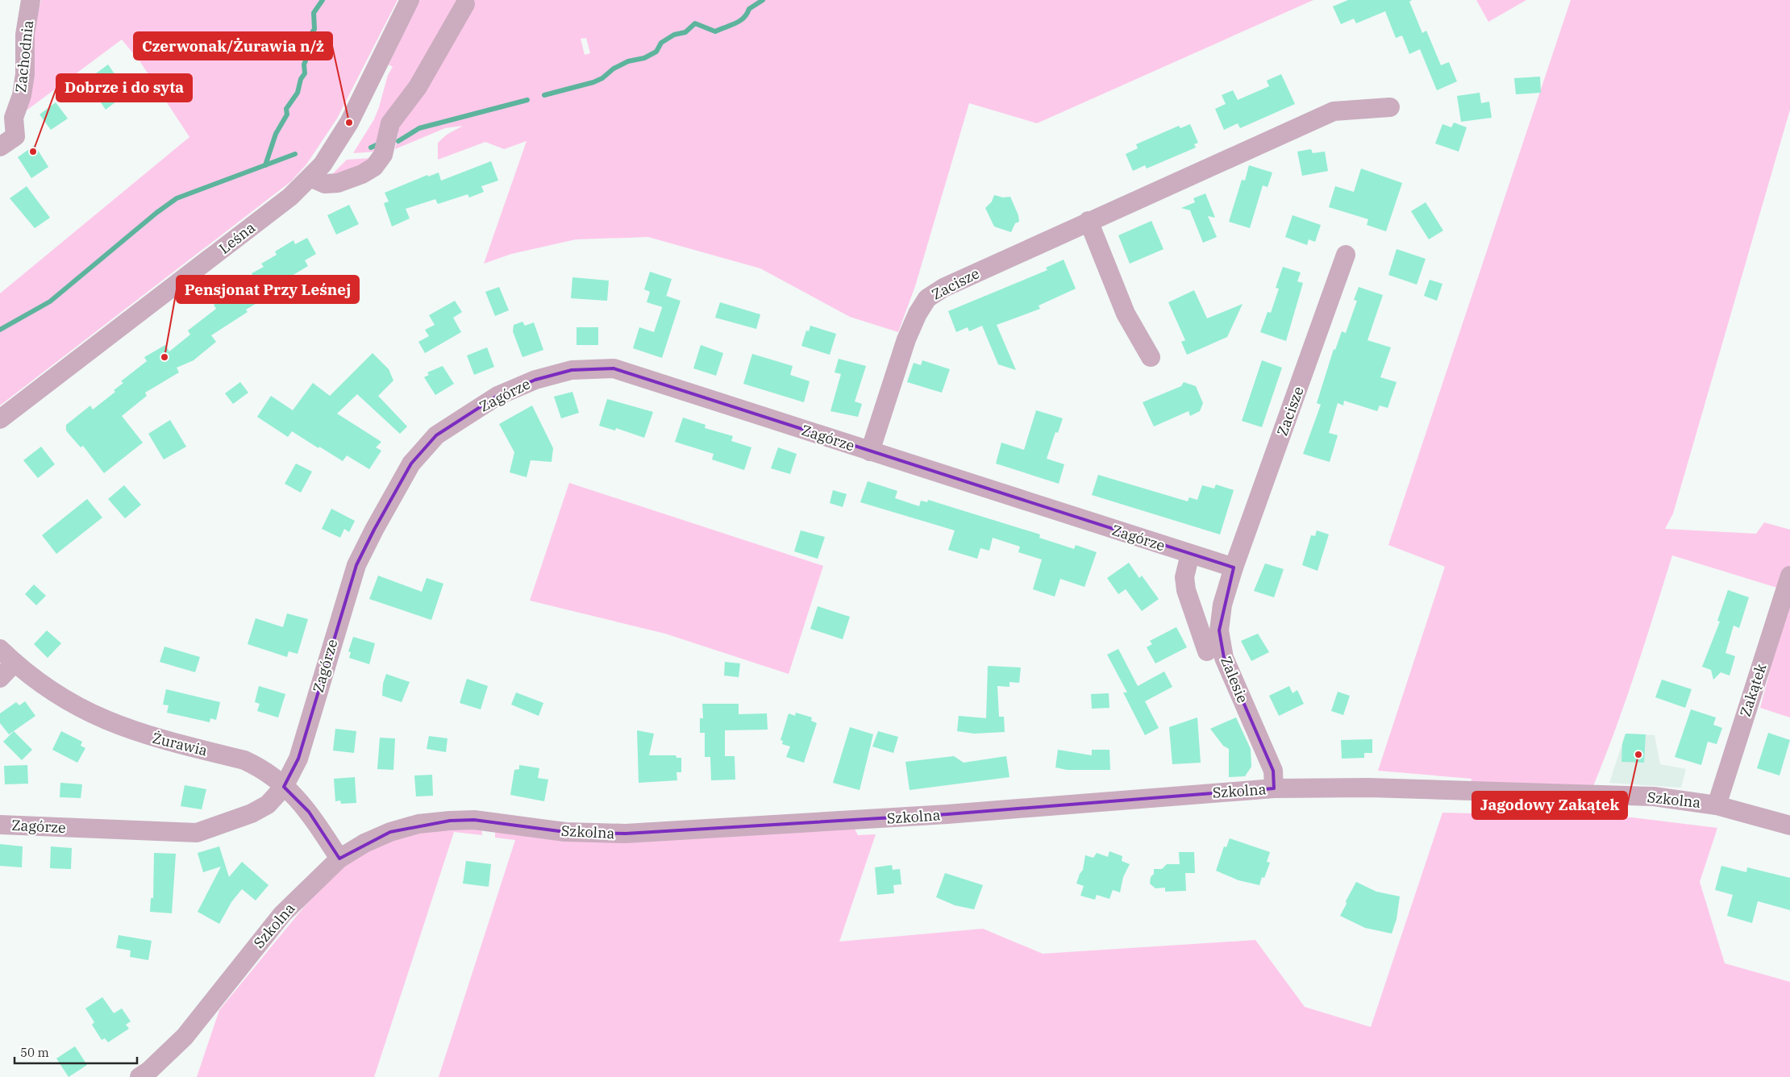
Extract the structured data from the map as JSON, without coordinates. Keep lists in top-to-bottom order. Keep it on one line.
{"streets":{"street":["Zachodnia","Leśna","Zacisze","Zagórze","Zalesie","Zakątek","Żurawia","Szkolna"]},"crossings":[["Zacisze","Zagórze"],["Zacisze","Zalesie"],["Zagórze","Zalesie"],["Zagórze","Żurawia"],["Zalesie","Szkolna"],["Zakątek","Szkolna"],["Żurawia","Szkolna"]],"places":["Czerwonak/Żurawia n/ż","Dobrze i do syta","Pensjonat Przy Leśnej","Jagodowy Zakątek"],"scale_bar":"50 m"}
